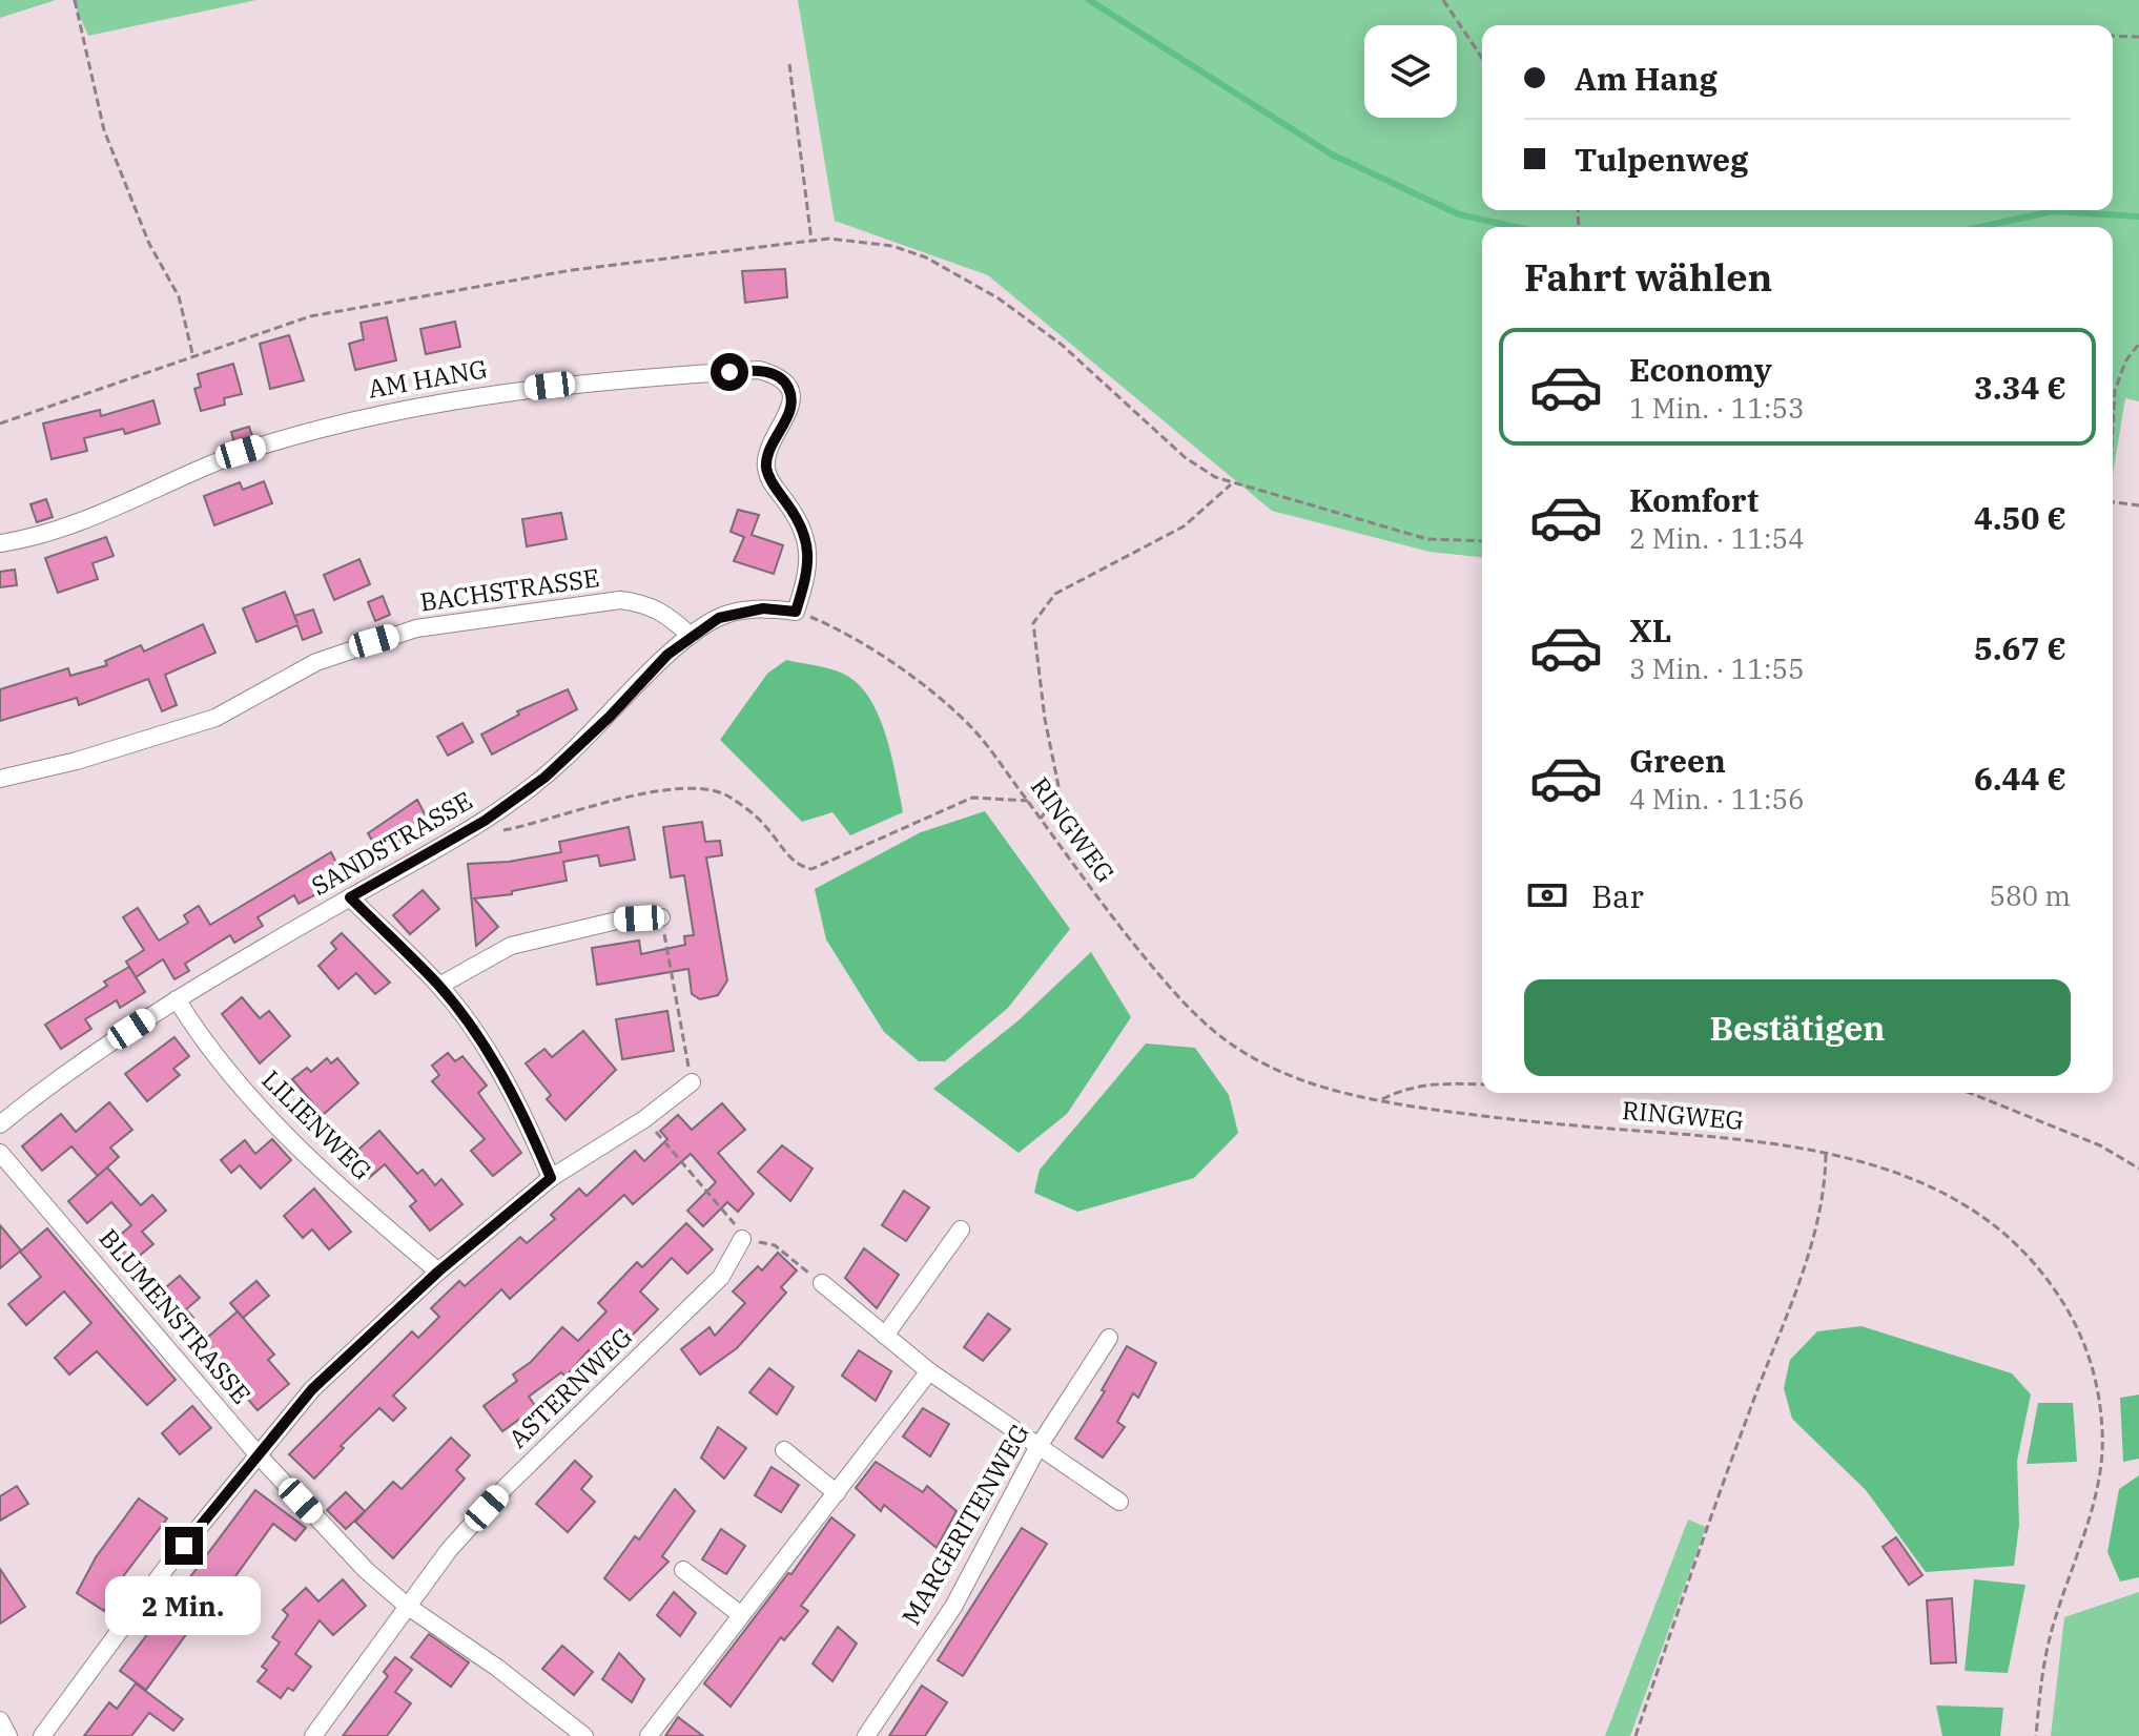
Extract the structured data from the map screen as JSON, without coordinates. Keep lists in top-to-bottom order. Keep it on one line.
{"streets":{"street":["AM HANG","BACHSTRASSE","SANDSTRASSE","LILIENWEG","BLUMENSTRASSE","ASTERNWEG","MARGERITENWEG"],"path":["RINGWEG"]},"crossings":[["AM HANG","RINGWEG"],["AM HANG","SANDSTRASSE"],["BACHSTRASSE","SANDSTRASSE"],["RINGWEG","SANDSTRASSE"],["SANDSTRASSE","LILIENWEG"],["BLUMENSTRASSE","ASTERNWEG"]],"page":{"banner":["Am Hang","Tulpenweg"],"heading":"Fahrt wählen","list":[{"name":"Economy","note":"1 Min. · 11:53","value":"3.34 €"},{"name":"Komfort","note":"2 Min. · 11:54","value":"4.50 €"},{"name":"XL","note":"3 Min. · 11:55","value":"5.67 €"},{"name":"Green","note":"4 Min. · 11:56","value":"6.44 €"}],"pay":["Bar","580 m"],"buttons":"Bestätigen","bubble":"2 Min."}}
